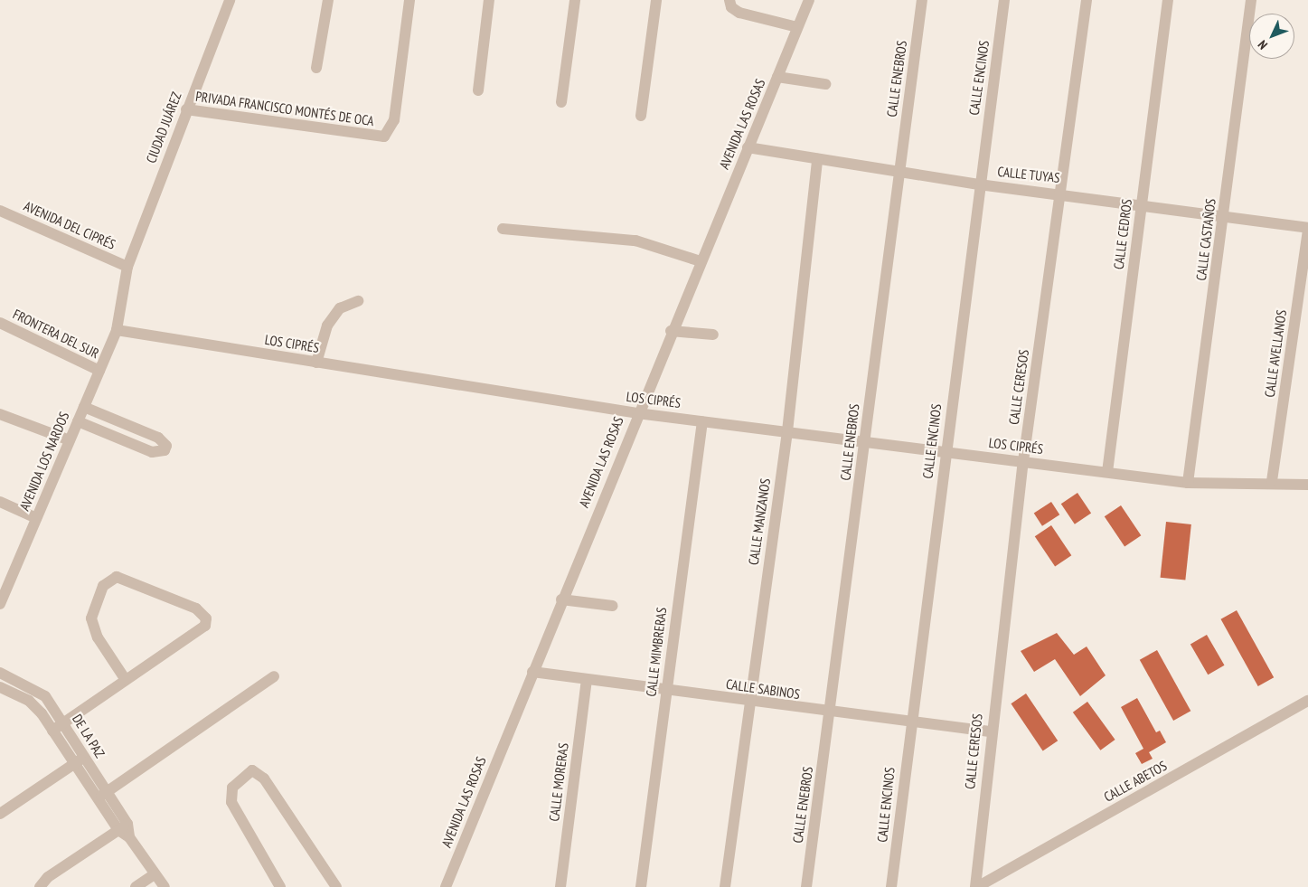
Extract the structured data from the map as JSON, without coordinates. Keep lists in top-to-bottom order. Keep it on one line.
{"streets":{"street":["CALLE ENCINOS","CALLE ENEBROS","PRIVADA FRANCISCO MONTÉS DE OCA","AVENIDA LAS ROSAS","CIUDAD JUÁREZ","CALLE TUYAS","AVENIDA DEL CIPRÉS","CALLE CEDROS","CALLE CASTAÑOS","FRONTERA DEL SUR","LOS CIPRÉS","CALLE AVELLANOS","CALLE CERESOS","AVENIDA LOS NARDOS","CALLE MANZANOS","CALLE MIMBRERAS","CALLE SABINOS","DE LA PAZ","CALLE ABETOS","CALLE MORERAS"]},"crossings":[["CALLE ENCINOS","CALLE TUYAS"],["CALLE ENCINOS","LOS CIPRÉS"],["CALLE ENCINOS","CALLE SABINOS"],["CALLE ENEBROS","CALLE TUYAS"],["CALLE ENEBROS","LOS CIPRÉS"],["CALLE ENEBROS","CALLE SABINOS"],["PRIVADA FRANCISCO MONTÉS DE OCA","CIUDAD JUÁREZ"],["AVENIDA LAS ROSAS","CALLE TUYAS"],["AVENIDA LAS ROSAS","LOS CIPRÉS"],["AVENIDA LAS ROSAS","CALLE SABINOS"],["CIUDAD JUÁREZ","AVENIDA DEL CIPRÉS"],["CIUDAD JUÁREZ","LOS CIPRÉS"],["CIUDAD JUÁREZ","AVENIDA LOS NARDOS"],["CALLE TUYAS","CALLE CEDROS"],["CALLE TUYAS","CALLE CASTAÑOS"],["CALLE TUYAS","CALLE AVELLANOS"],["CALLE TUYAS","CALLE CERESOS"],["CALLE TUYAS","CALLE MANZANOS"],["CALLE CEDROS","LOS CIPRÉS"],["CALLE CASTAÑOS","LOS CIPRÉS"],["FRONTERA DEL SUR","AVENIDA LOS NARDOS"],["LOS CIPRÉS","CALLE AVELLANOS"],["LOS CIPRÉS","CALLE CERESOS"],["LOS CIPRÉS","AVENIDA LOS NARDOS"],["LOS CIPRÉS","CALLE MANZANOS"],["LOS CIPRÉS","CALLE MIMBRERAS"],["CALLE CERESOS","CALLE SABINOS"],["CALLE CERESOS","CALLE ABETOS"],["CALLE MANZANOS","CALLE SABINOS"],["CALLE MIMBRERAS","CALLE SABINOS"],["CALLE SABINOS","CALLE MORERAS"]],"north":"bottom left"}
